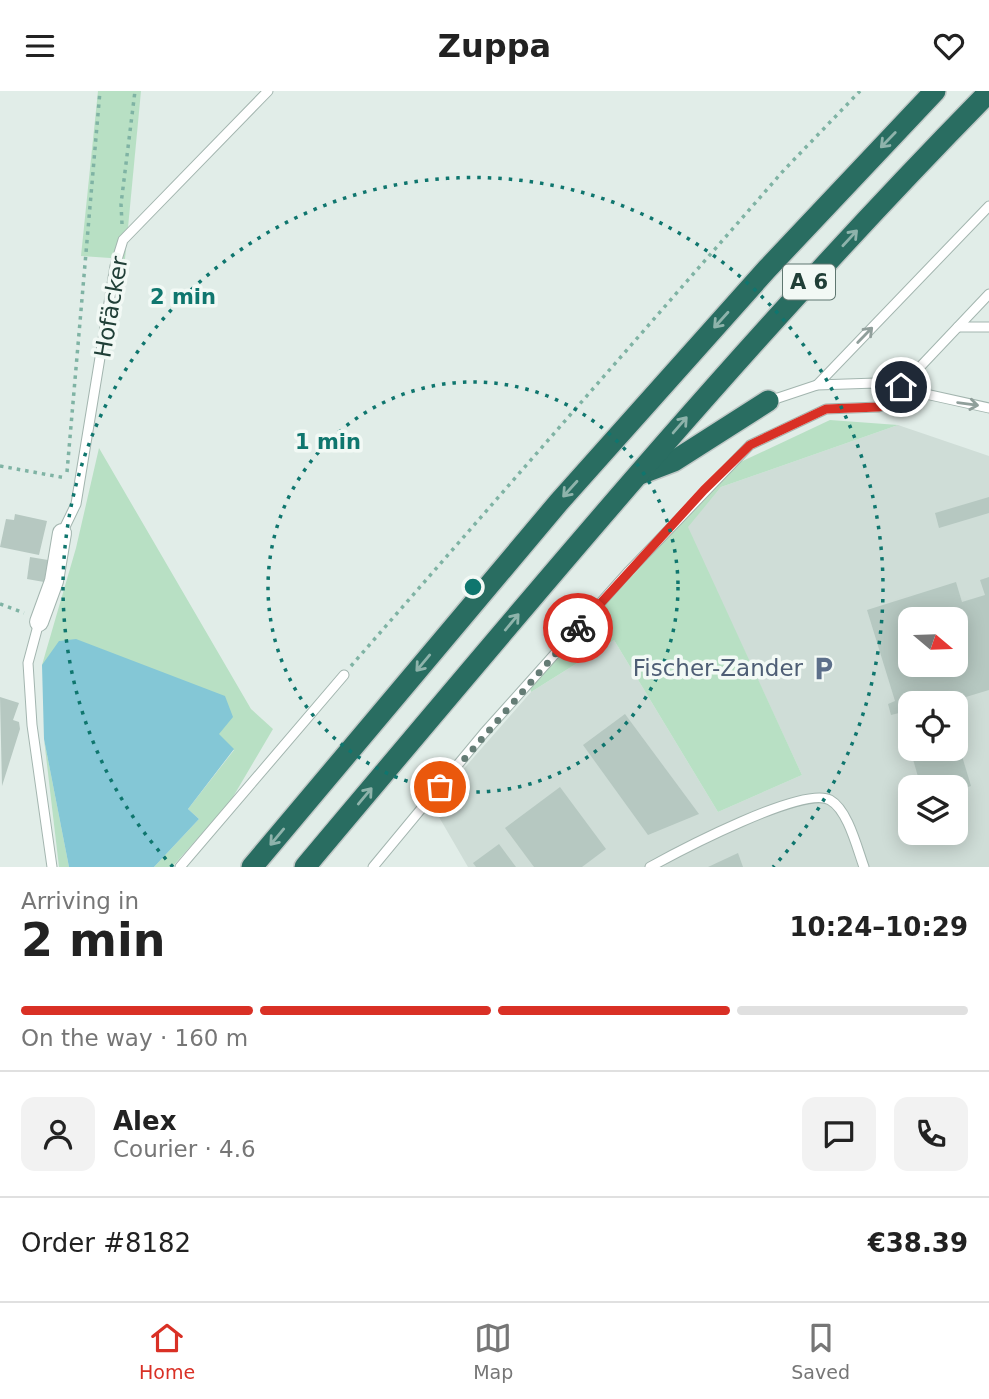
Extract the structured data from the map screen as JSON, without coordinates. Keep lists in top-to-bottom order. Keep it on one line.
{"streets":{"highway":["A 6"],"lane":["Hofäcker"]},"places":{"parking":["Fischer-Zander"]},"north":"right","page":{"header":"Zuppa","heading":["2 min","Arriving in","10:24–10:29"],"panel":["Alex","Courier · 4.6","Order #8182","€38.39"],"bar":"On the way · 160 m","tabs":["Home","Map","Saved"]},"rings":["2 min","1 min"]}
